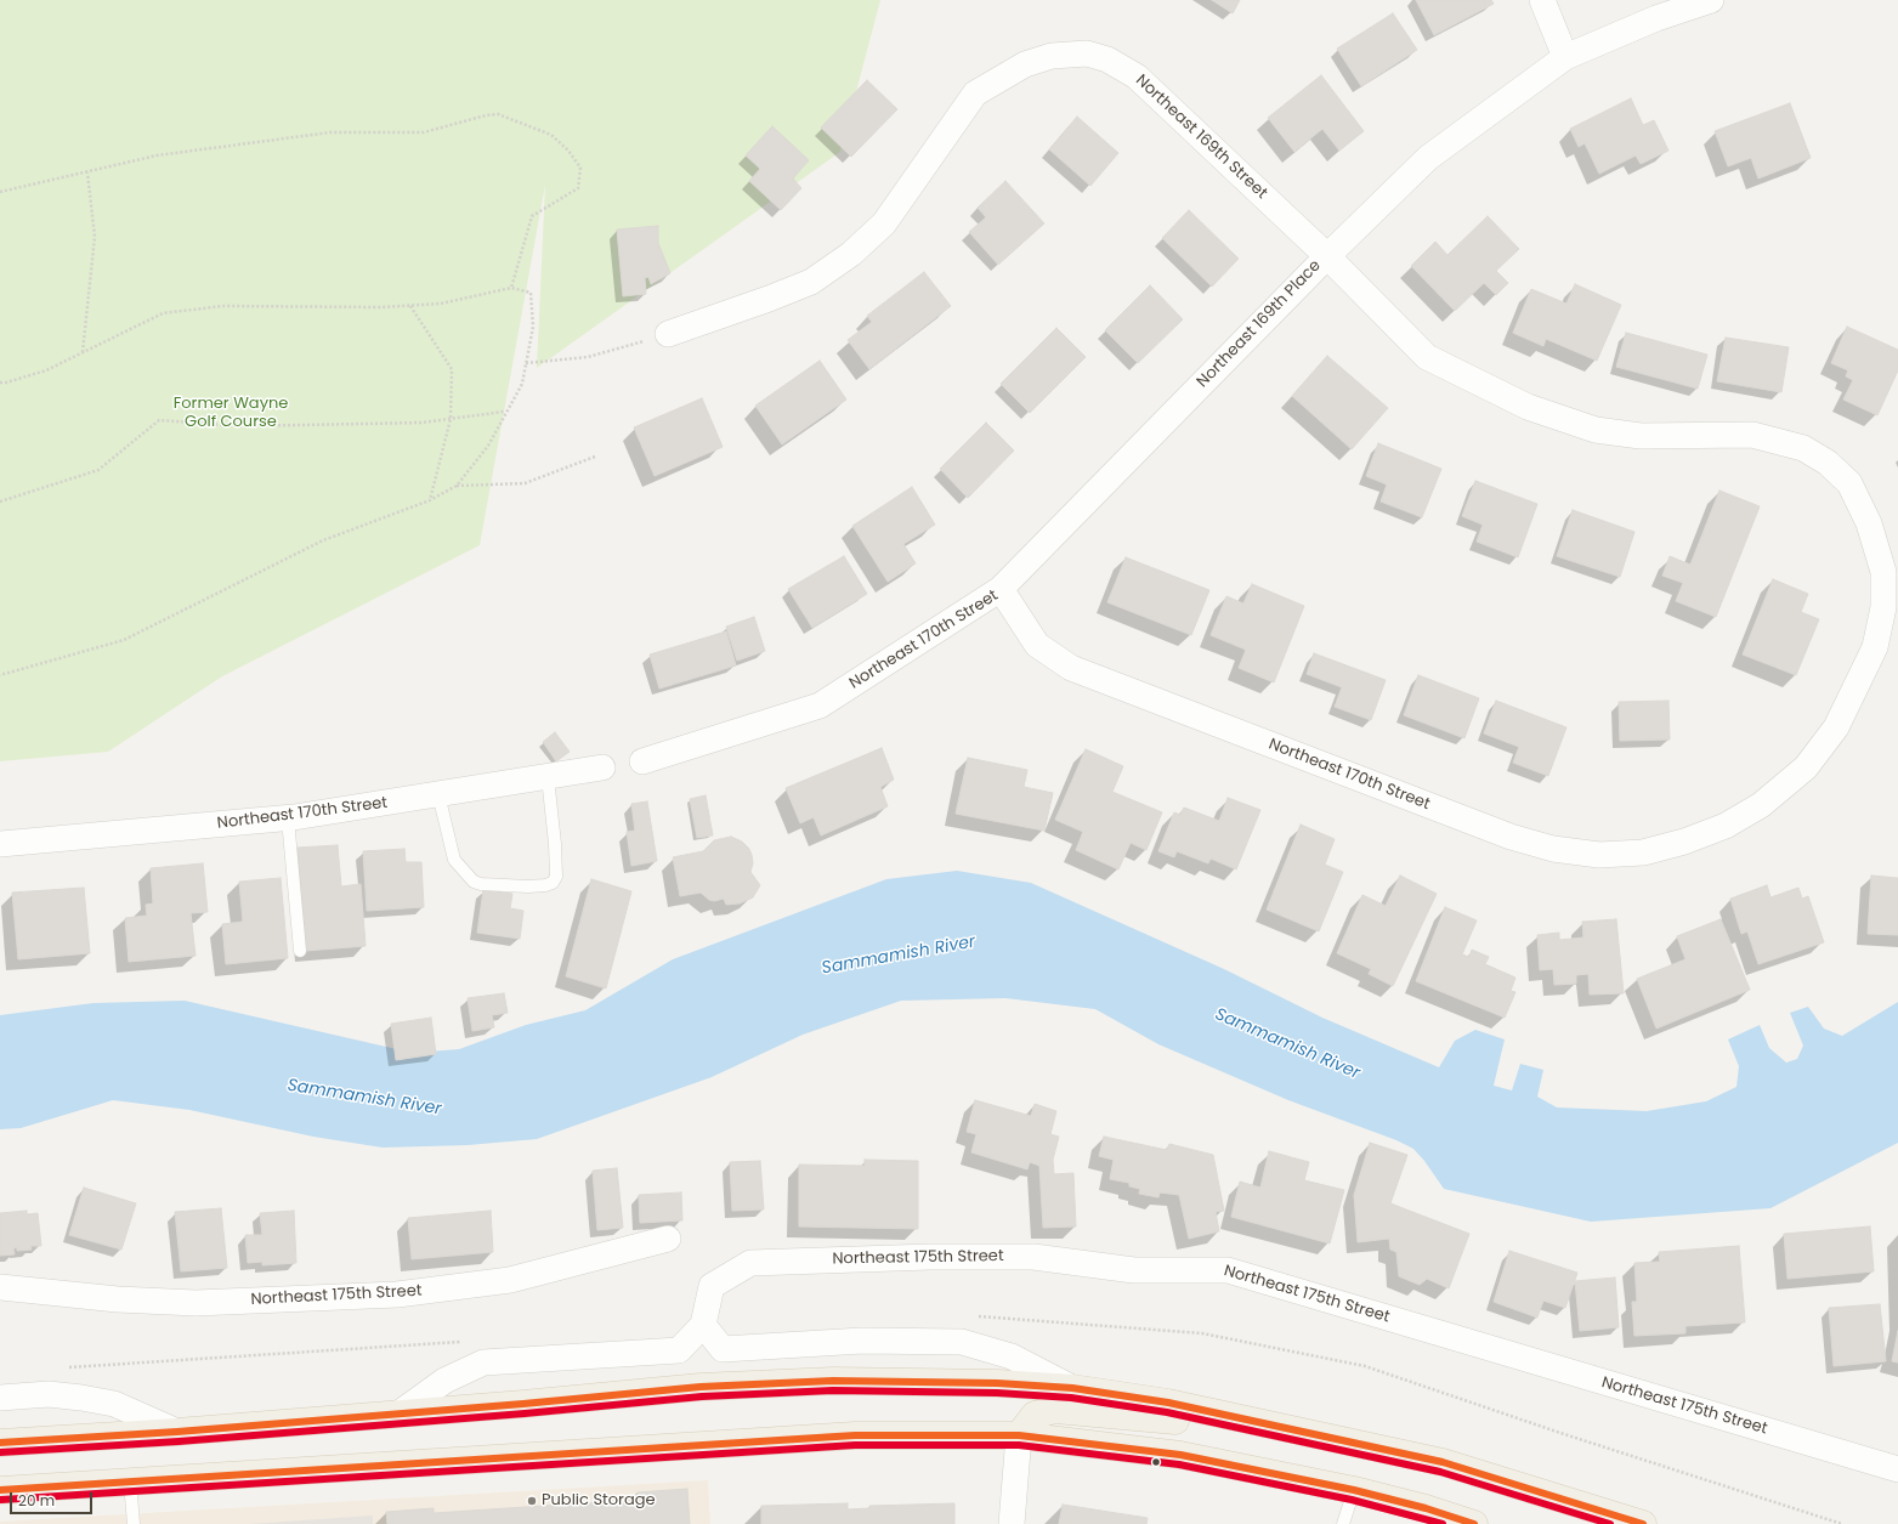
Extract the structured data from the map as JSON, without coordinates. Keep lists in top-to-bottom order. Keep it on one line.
{"streets":{"street":["Northeast 169th Street","Northeast 169th Place","Northeast 170th Street","Northeast 175th Street"]},"crossings":[["Northeast 169th Street","Northeast 169th Place"],["Northeast 169th Place","Northeast 170th Street"]],"water":["Sammamish River"],"parks":["Former Wayne Golf Course"],"places":["Public Storage"],"scale_bar":"20 m"}
